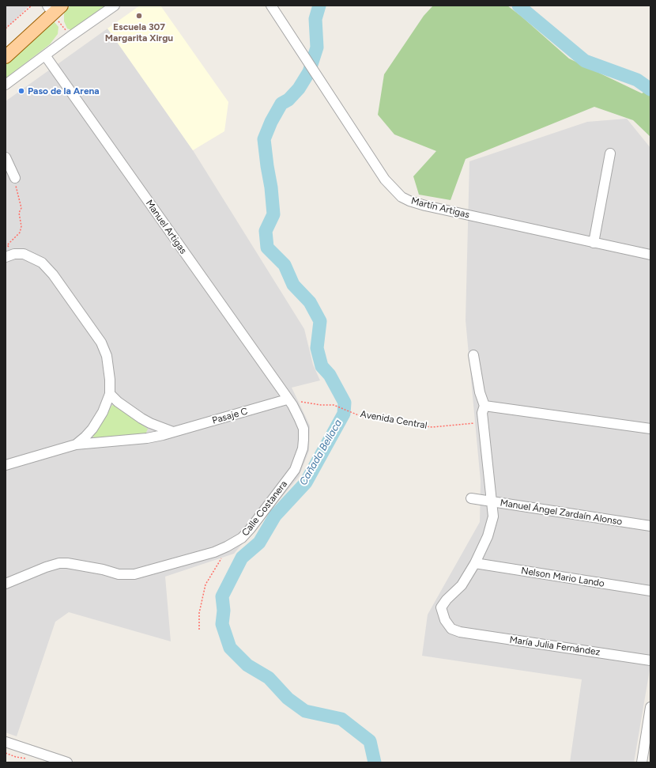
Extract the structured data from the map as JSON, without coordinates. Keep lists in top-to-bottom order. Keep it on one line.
{"streets":{"street":["Martín Artigas","Manuel Artigas","Pasaje C","Calle Costanera","Manuel Ángel Zardaín Alonso","Nelson Mario Lando","María Julia Fernández"],"path":["Avenida Central"]},"crossings":[["Manuel Artigas","Pasaje C"],["Manuel Artigas","Avenida Central"],["Manuel Artigas","Calle Costanera"],["Pasaje C","Avenida Central"],["Pasaje C","Calle Costanera"],["Avenida Central","Calle Costanera"],["Nelson Mario Lando","María Julia Fernández"]],"water":["Cañada Bellaca"],"places":["Escuela 307 Margarita Xirgu","Paso de la Arena"]}
